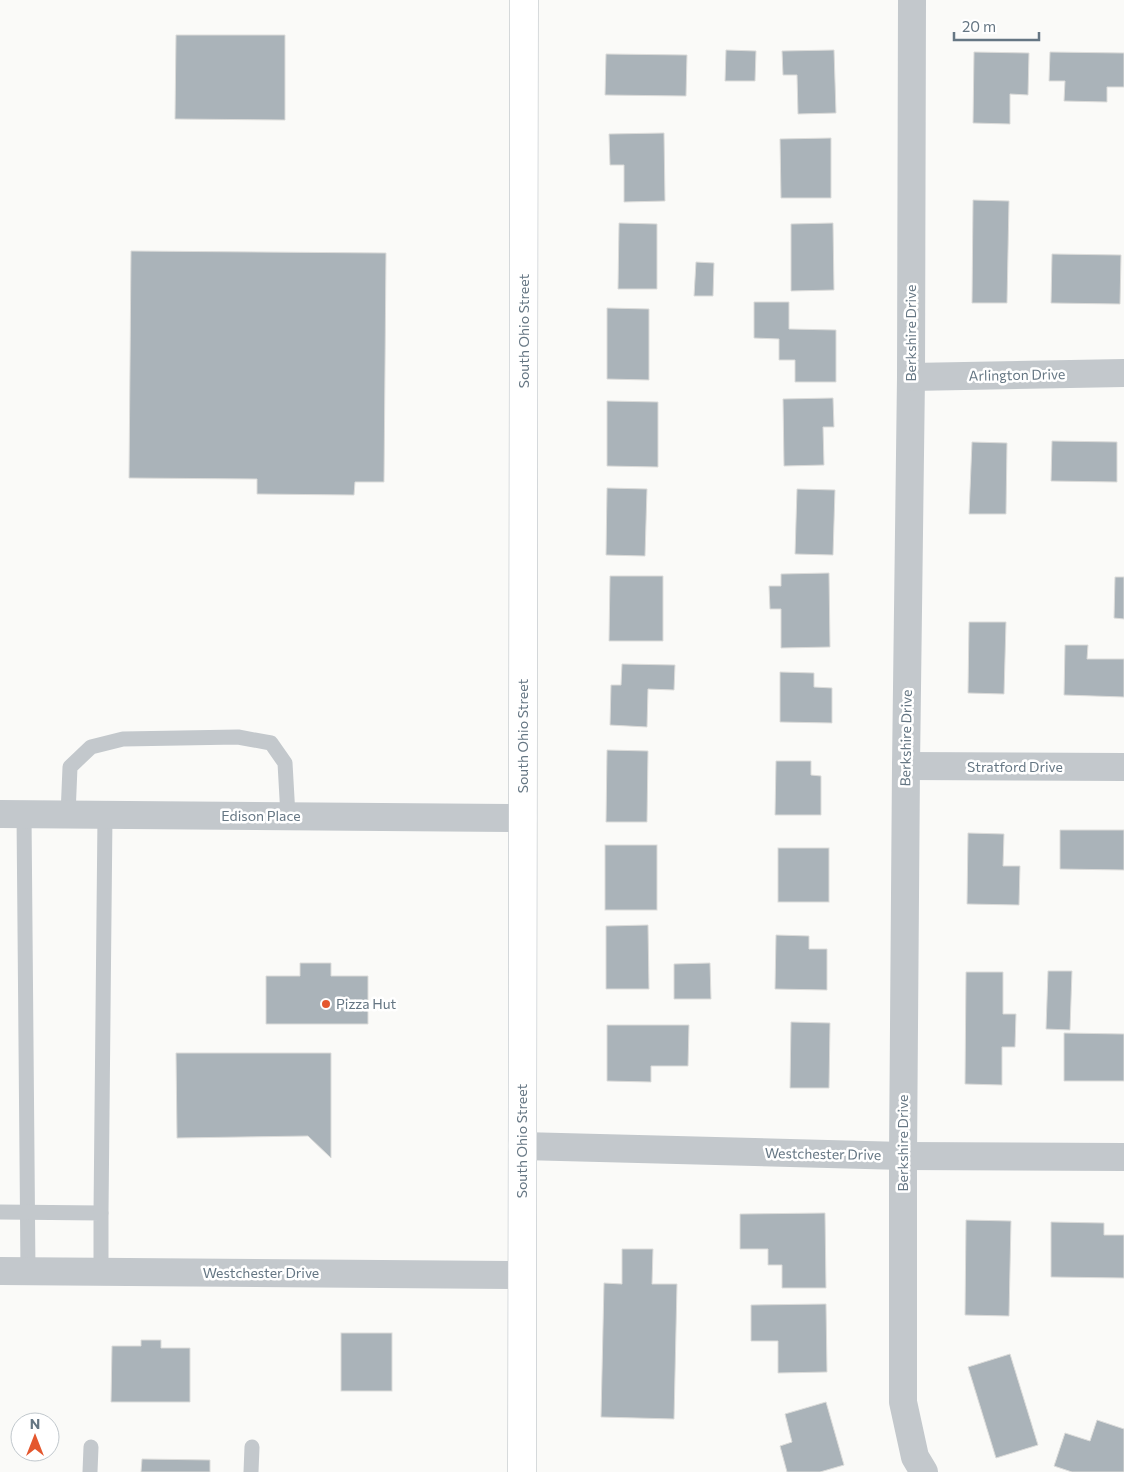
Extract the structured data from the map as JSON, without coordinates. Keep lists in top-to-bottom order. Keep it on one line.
{"streets":{"main road":["South Ohio Street"],"street":["Berkshire Drive","Arlington Drive","Stratford Drive","Edison Place","Westchester Drive"]},"crossings":[["South Ohio Street","Edison Place"],["South Ohio Street","Westchester Drive"],["Berkshire Drive","Arlington Drive"],["Berkshire Drive","Stratford Drive"],["Berkshire Drive","Westchester Drive"]],"places":["Pizza Hut"],"scale_bar":"20 m","north":"top"}
